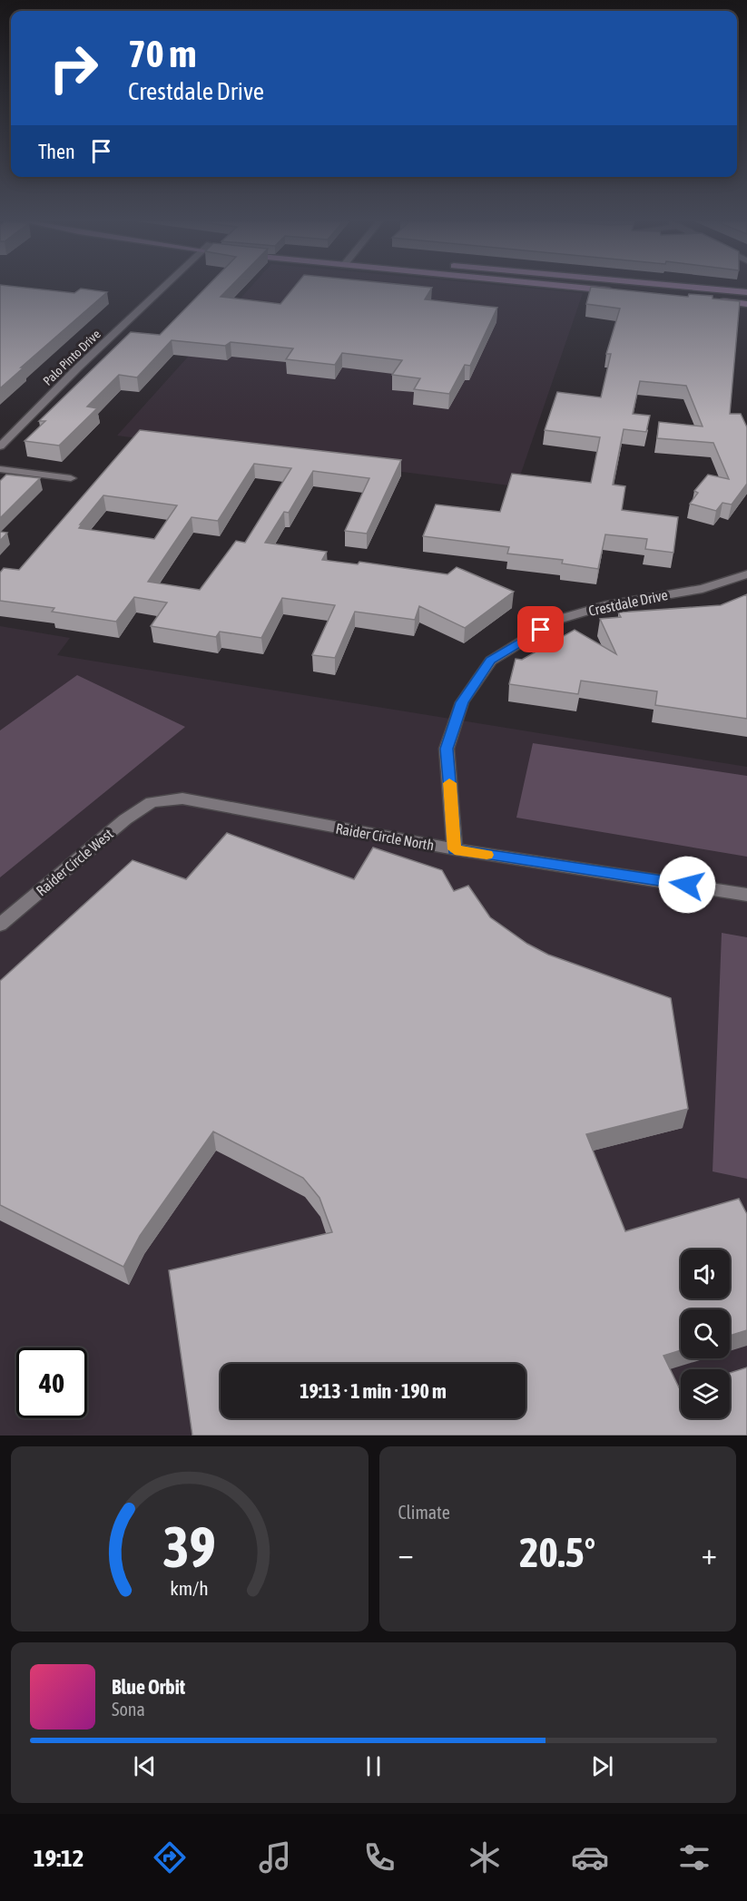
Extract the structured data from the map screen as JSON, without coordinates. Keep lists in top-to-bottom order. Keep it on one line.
{"streets":{"street":["Palo Pinto Drive","Crestdale Drive","Raider Circle North","Raider Circle West"]},"crossings":[["Crestdale Drive","Raider Circle North"],["Raider Circle North","Raider Circle West"]],"page":{"turn":["70 m","Crestdale Drive"],"then":"Then","limit":"40","trip":"19:13 · 1 min · 190 m","tile":"Climate","heat":["−","20.5°","+"],"song":["Blue Orbit","Sona"],"tabs":"19:12","gauge":["39","km/h"]}}
